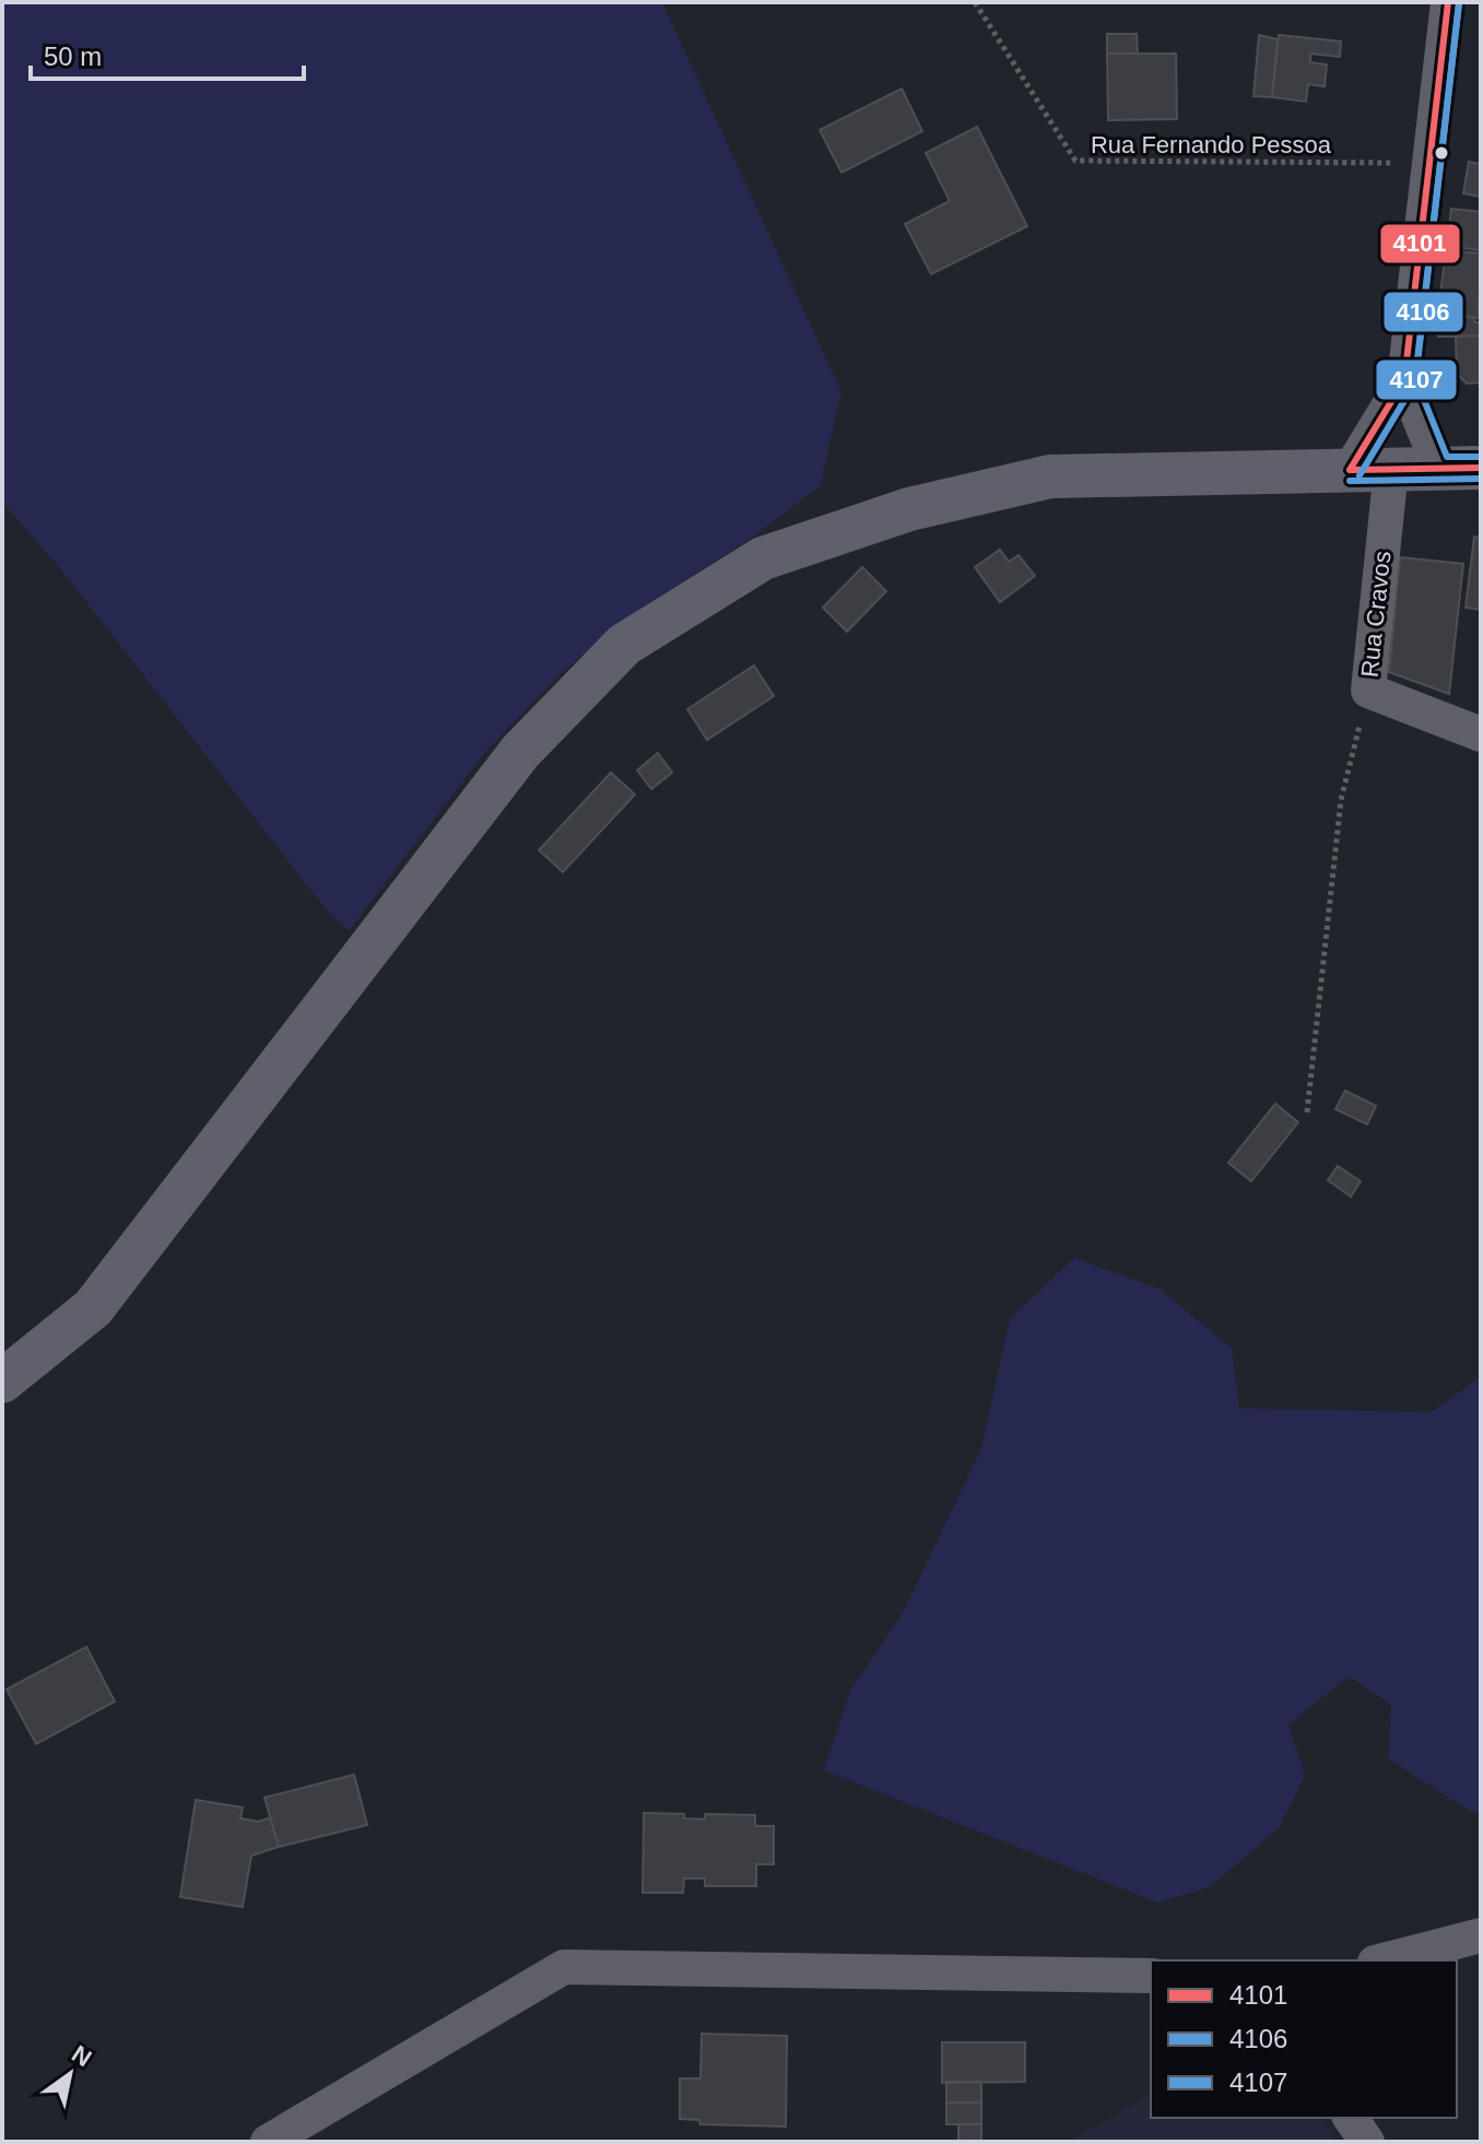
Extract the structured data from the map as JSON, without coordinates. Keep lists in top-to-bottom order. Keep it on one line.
{"streets":{"street":["Rua Cravos"],"path":["Rua Fernando Pessoa"]},"lines":["transit line 4101","transit line 4106","transit line 4107"],"legend":["4101","4106","4107"],"scale_bar":"50 m","north":"top right"}
